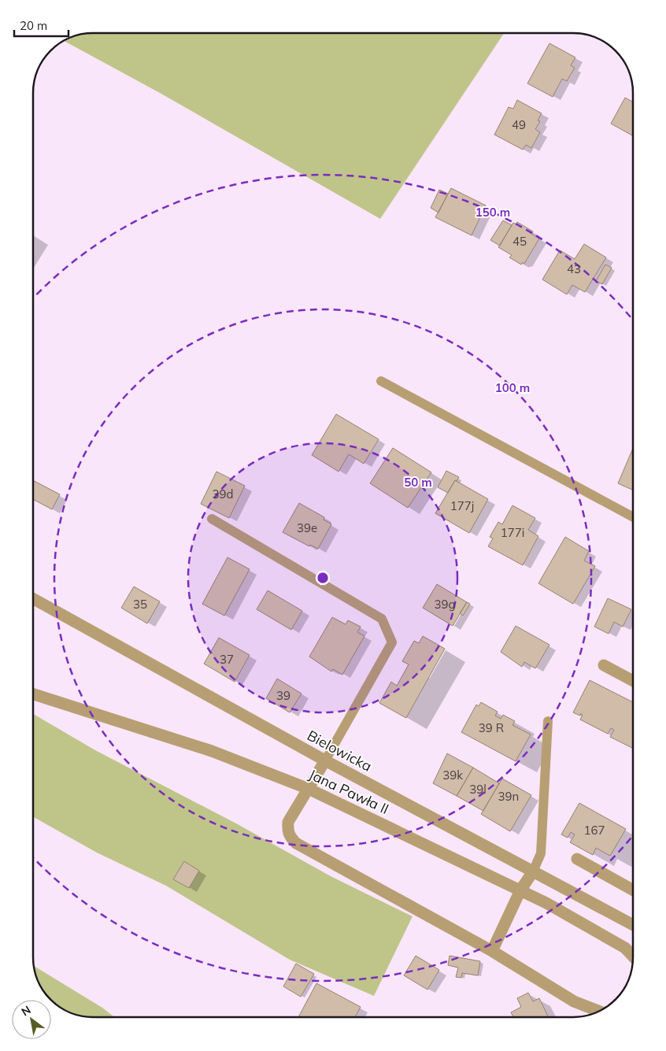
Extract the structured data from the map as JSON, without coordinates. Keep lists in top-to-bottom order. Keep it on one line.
{"streets":{"street":["Bielowicka","Jana Pawła II"]},"house_numbers":["49","45","43","39d","177j","39e","177i","35","39g","37","39","39 R","39k","39l","39n","167"],"scale_bar":"20 m","north":"top left","rings":["150 m","100 m","50 m"]}
